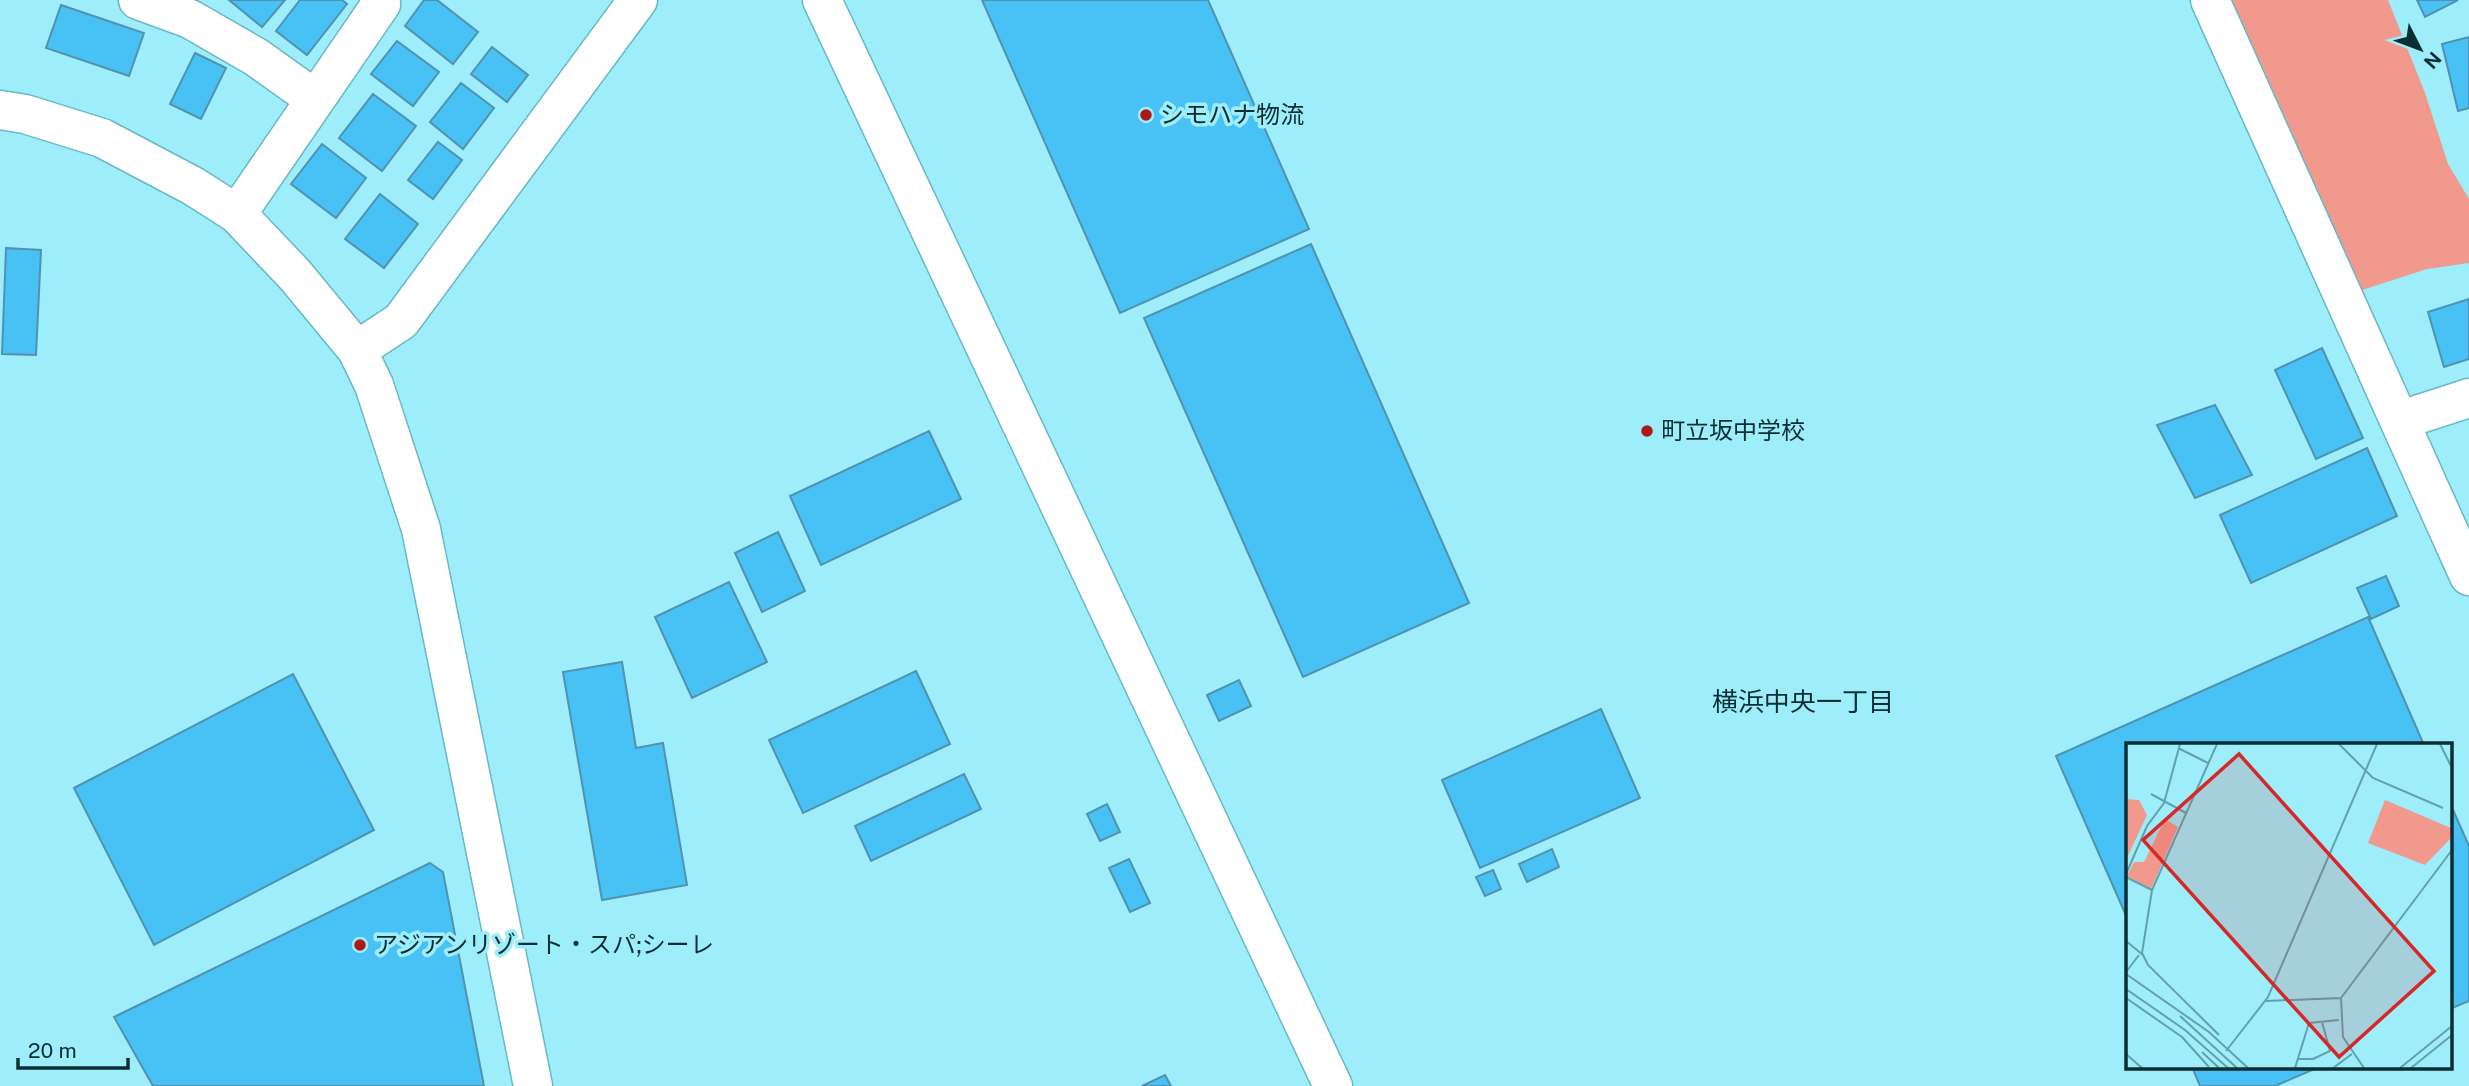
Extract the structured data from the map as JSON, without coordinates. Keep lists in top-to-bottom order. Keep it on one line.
{"districts":["横浜中央一丁目"],"places":["シモハナ物流","町立坂中学校","アジアンリゾート・スパ;シーレ"],"scale_bar":"20 m","north":"bottom right"}
